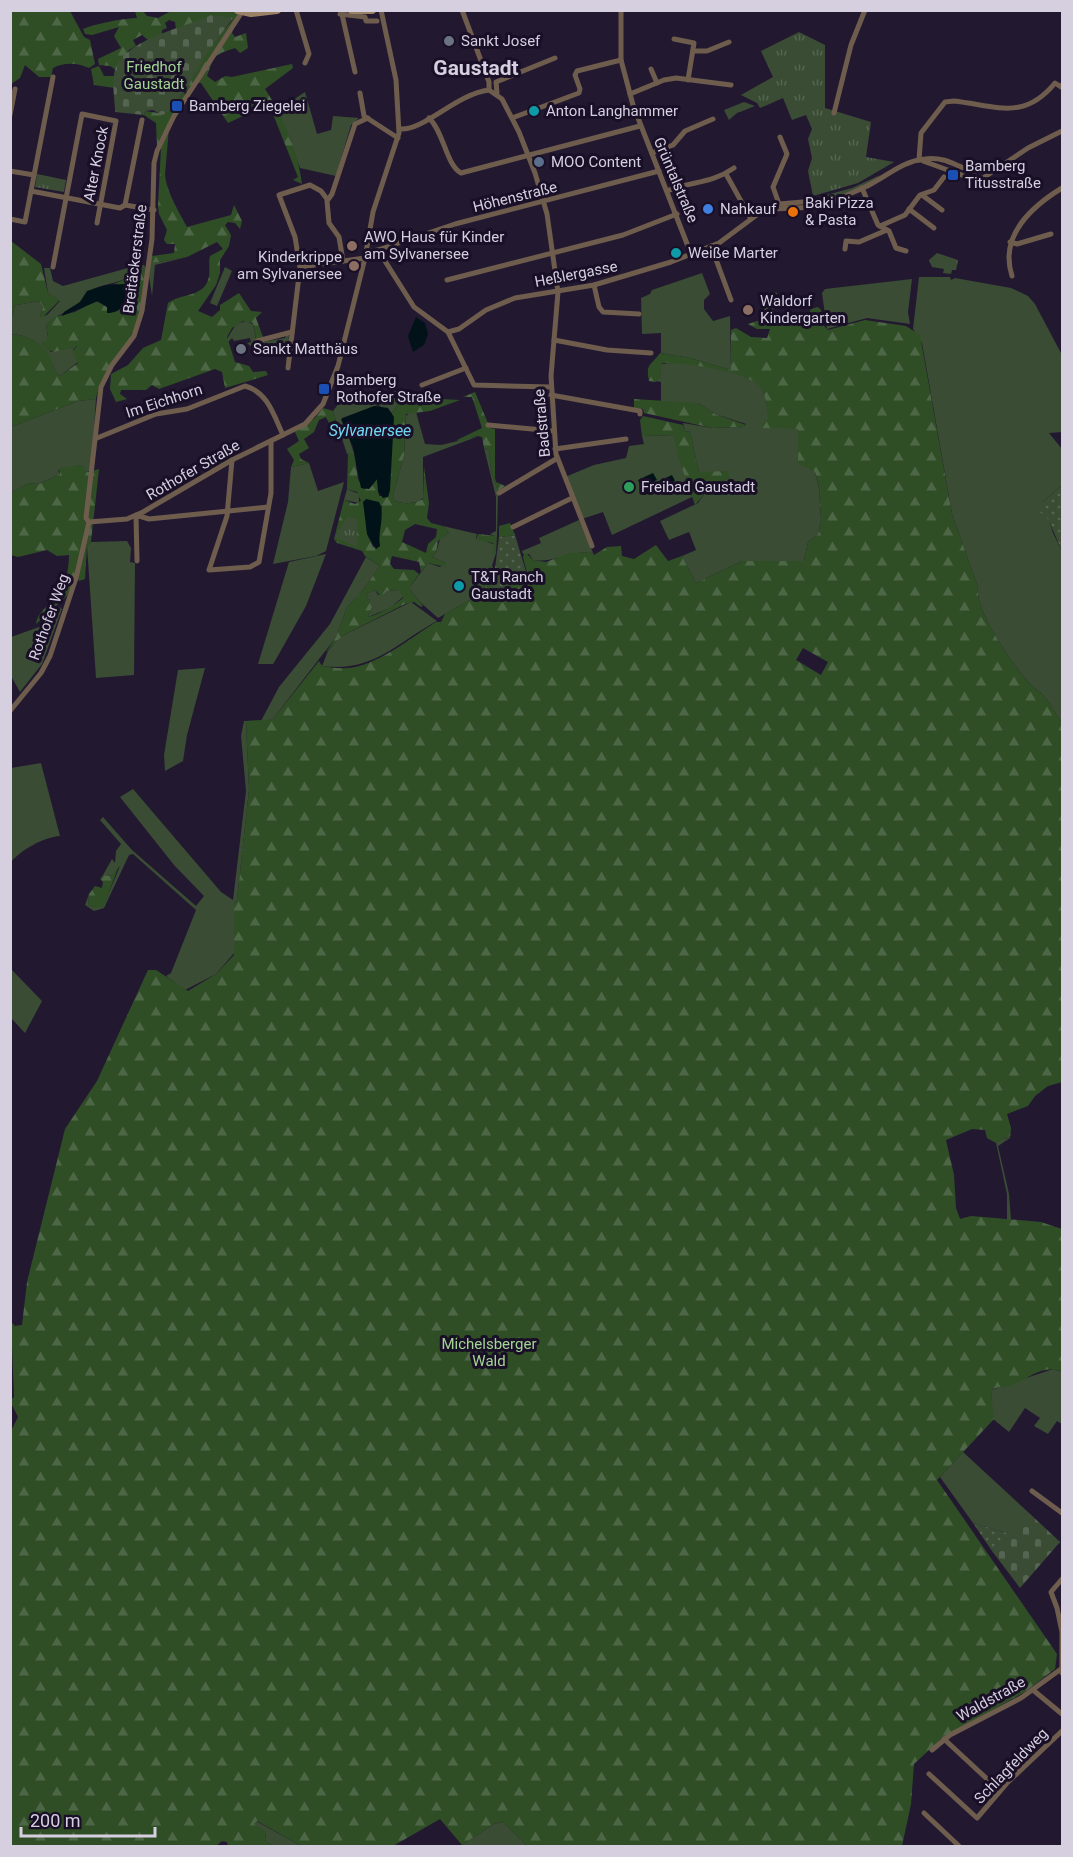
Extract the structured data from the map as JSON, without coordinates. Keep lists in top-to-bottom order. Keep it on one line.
{"streets":{"street":["Alter Knock","Grüntalstraße","Höhenstraße","Breitäckerstraße","Heßlergasse","Im Eichhorn","Badstraße","Rothofer Straße","Rothofer Weg","Waldstraße","Schlagfeldweg"]},"crossings":[["Grüntalstraße","Höhenstraße"],["Grüntalstraße","Heßlergasse"],["Höhenstraße","Badstraße"],["Höhenstraße","Rothofer Straße"],["Breitäckerstraße","Im Eichhorn"],["Breitäckerstraße","Rothofer Straße"],["Breitäckerstraße","Rothofer Weg"],["Heßlergasse","Badstraße"],["Im Eichhorn","Rothofer Straße"],["Rothofer Straße","Rothofer Weg"]],"districts":["Gaustadt"],"water":["Sylvanersee"],"parks":["Friedhof Gaustadt","Michelsberger Wald"],"places":{"other":["Sankt Josef","Anton Langhammer","MOO Content","Nahkauf","Baki Pizza & Pasta","AWO Haus für Kinder am Sylvanersee","Weiße Marter","Kinderkrippe am Sylvanersee","Waldorf Kindergarten","Sankt Matthäus","Freibad Gaustadt","T&T Ranch Gaustadt"],"transit":["Bamberg Ziegelei","Bamberg Titusstraße","Bamberg Rothofer Straße"]},"scale_bar":"200 m"}
